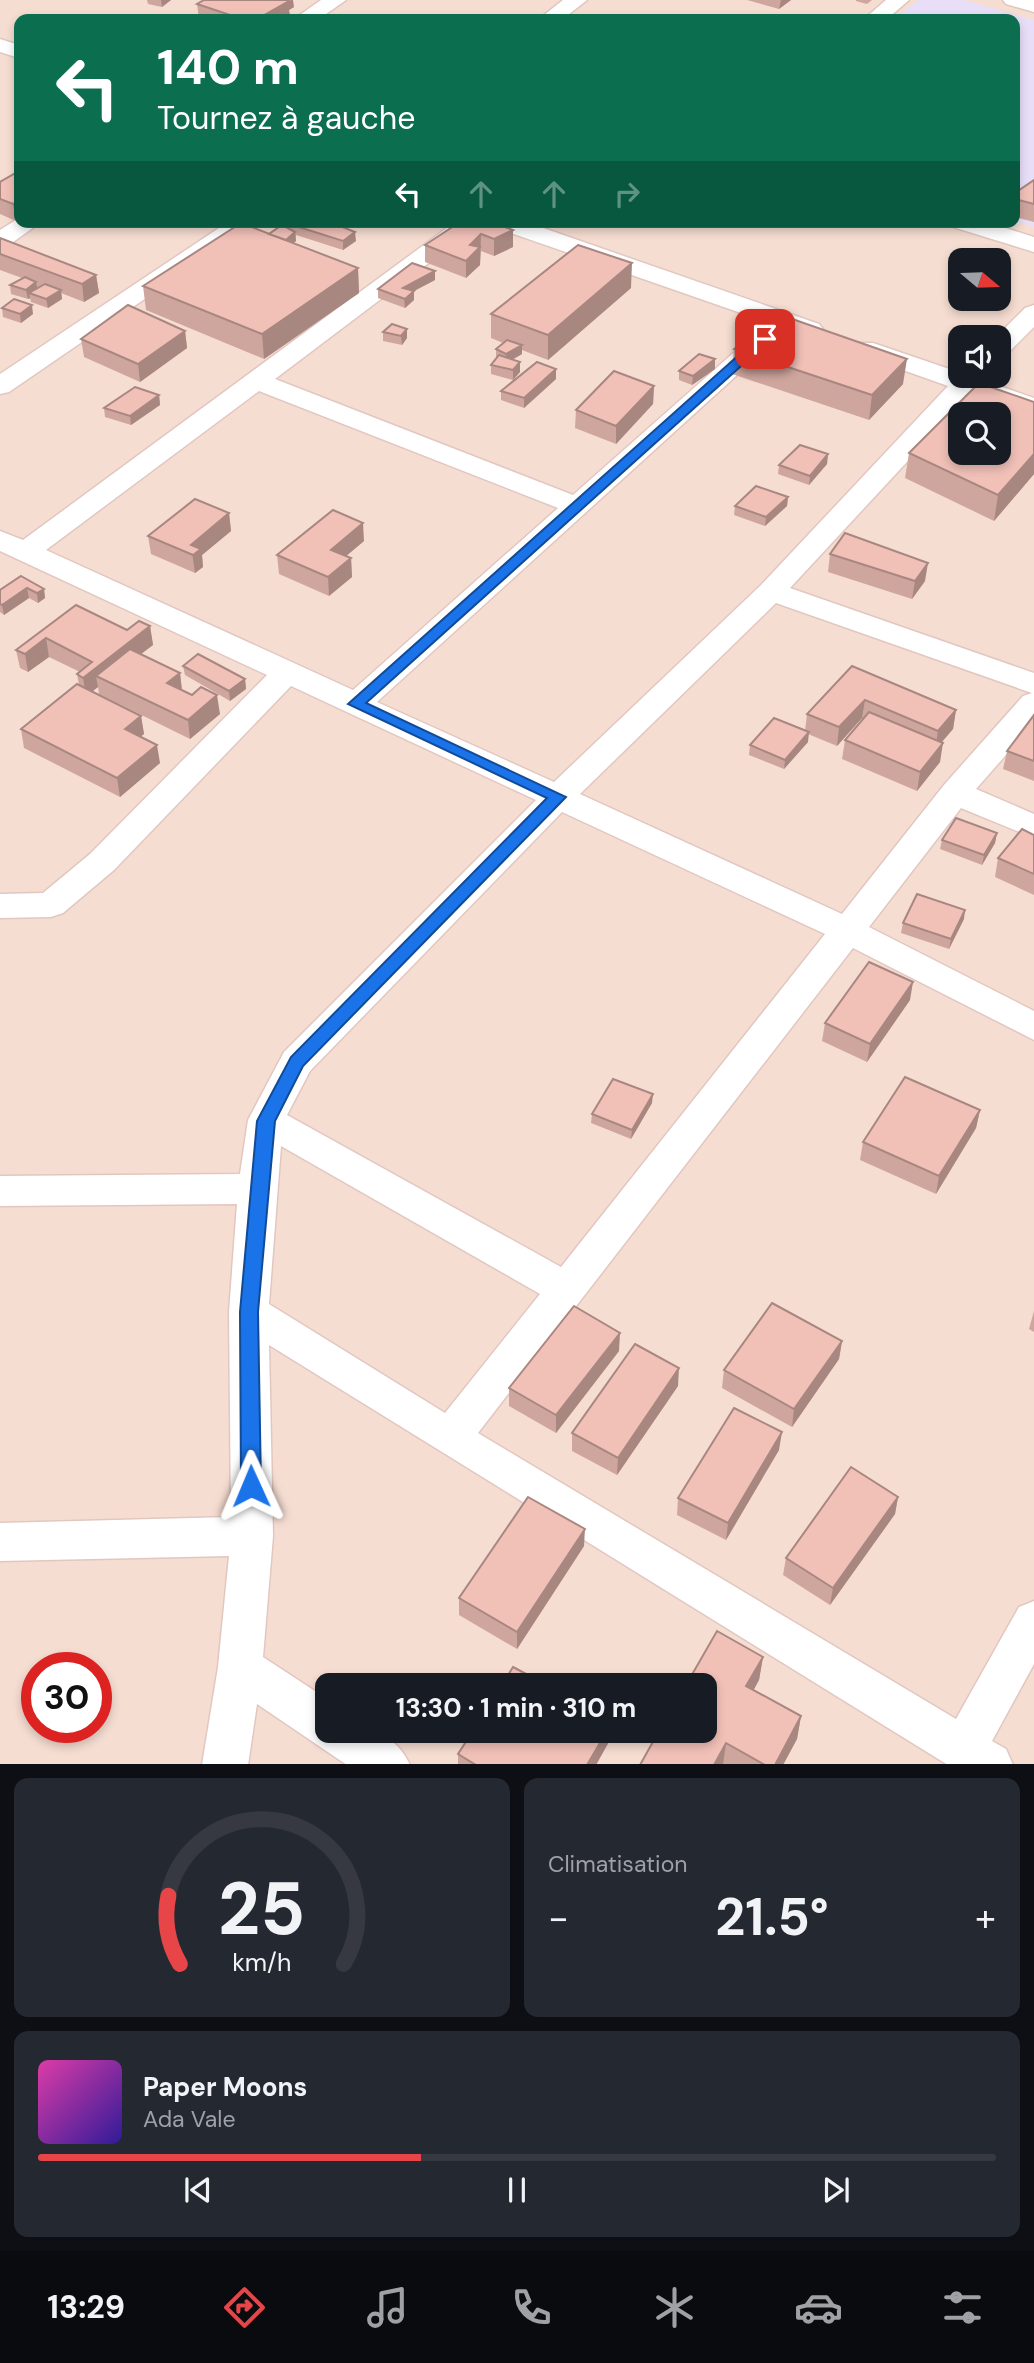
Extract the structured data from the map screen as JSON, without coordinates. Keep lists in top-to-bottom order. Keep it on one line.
{"north":"right","page":{"turn":["140 m","Tournez à gauche"],"limit":"30","trip":"13:30 · 1 min · 310 m","tile":"Climatisation","heat":["−","21.5°","+"],"song":["Paper Moons","Ada Vale"],"tabs":"13:29","gauge":["25","km/h"]}}
